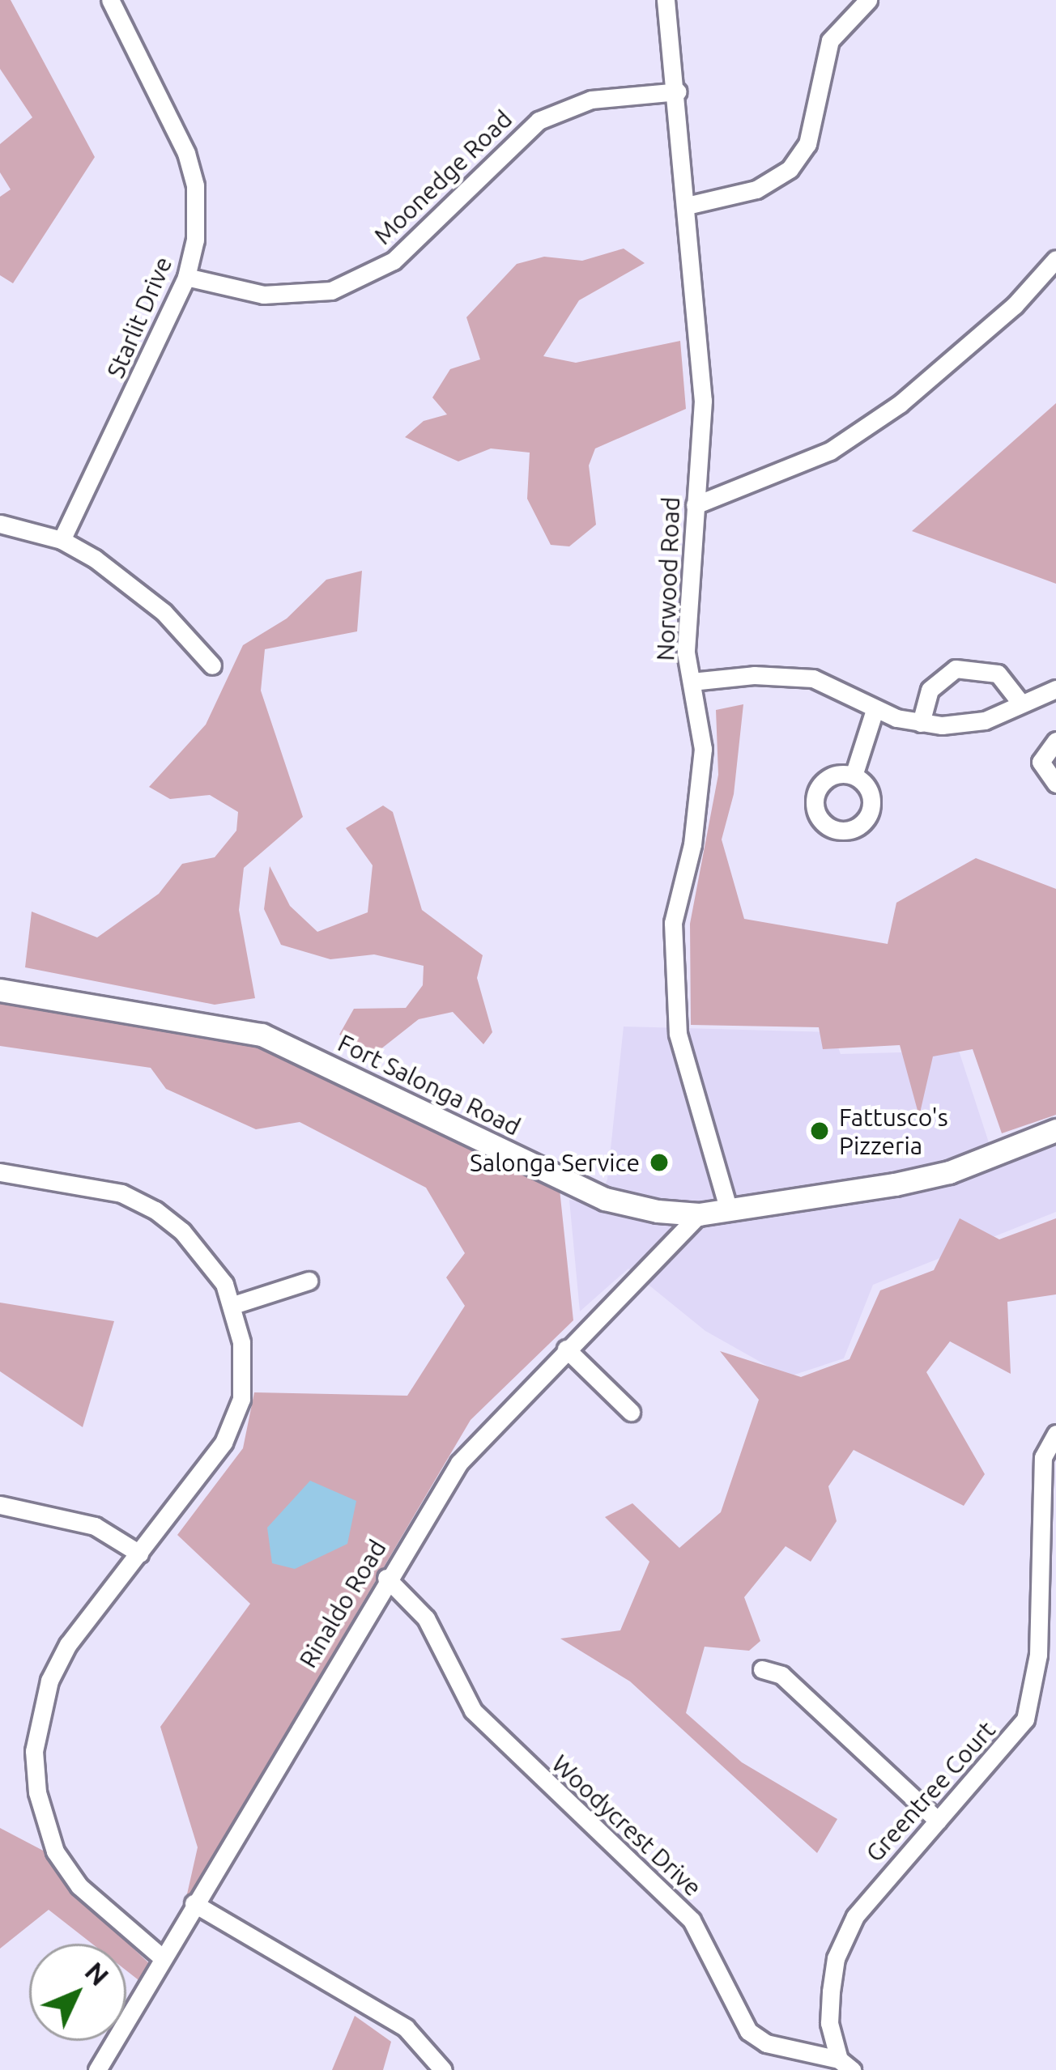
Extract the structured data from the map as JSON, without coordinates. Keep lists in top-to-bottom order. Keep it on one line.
{"streets":{"main road":["Fort Salonga Road"],"street":["Moonedge Road","Starlit Drive","Norwood Road","Rinaldo Road","Greentree Court","Woodycrest Drive"]},"crossings":[["Moonedge Road","Starlit Drive"],["Moonedge Road","Norwood Road"],["Norwood Road","Fort Salonga Road"],["Fort Salonga Road","Rinaldo Road"],["Rinaldo Road","Woodycrest Drive"],["Greentree Court","Woodycrest Drive"]],"places":["Fattusco's Pizzeria","Salonga Service"],"north":"top right"}
